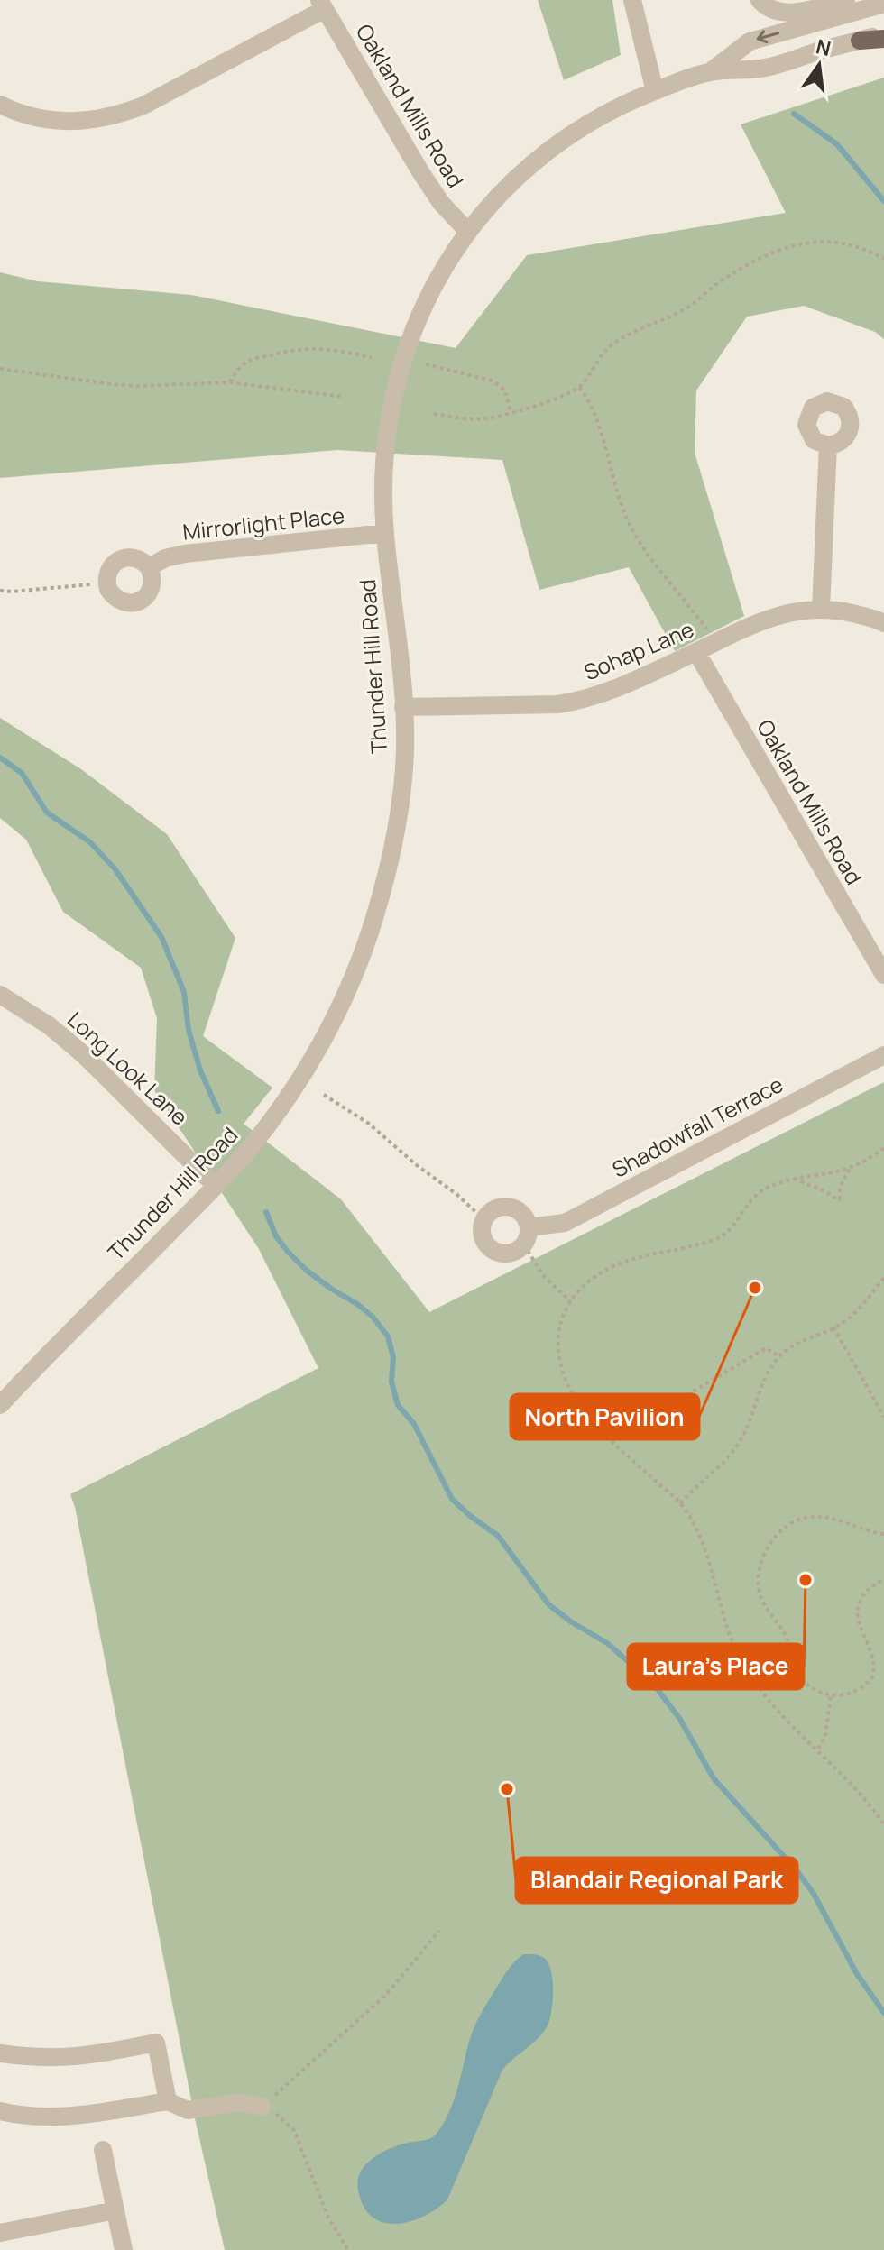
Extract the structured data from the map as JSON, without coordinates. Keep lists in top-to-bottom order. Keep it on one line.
{"streets":{"street":["Oakland Mills Road","Mirrorlight Place","Sohap Lane","Thunder Hill Road","Long Look Lane","Shadowfall Terrace"]},"crossings":[["Oakland Mills Road","Sohap Lane"],["Oakland Mills Road","Thunder Hill Road"],["Mirrorlight Place","Thunder Hill Road"],["Sohap Lane","Thunder Hill Road"],["Thunder Hill Road","Long Look Lane"]],"places":["North Pavilion","Laura's Place","Blandair Regional Park"],"north":"top"}
